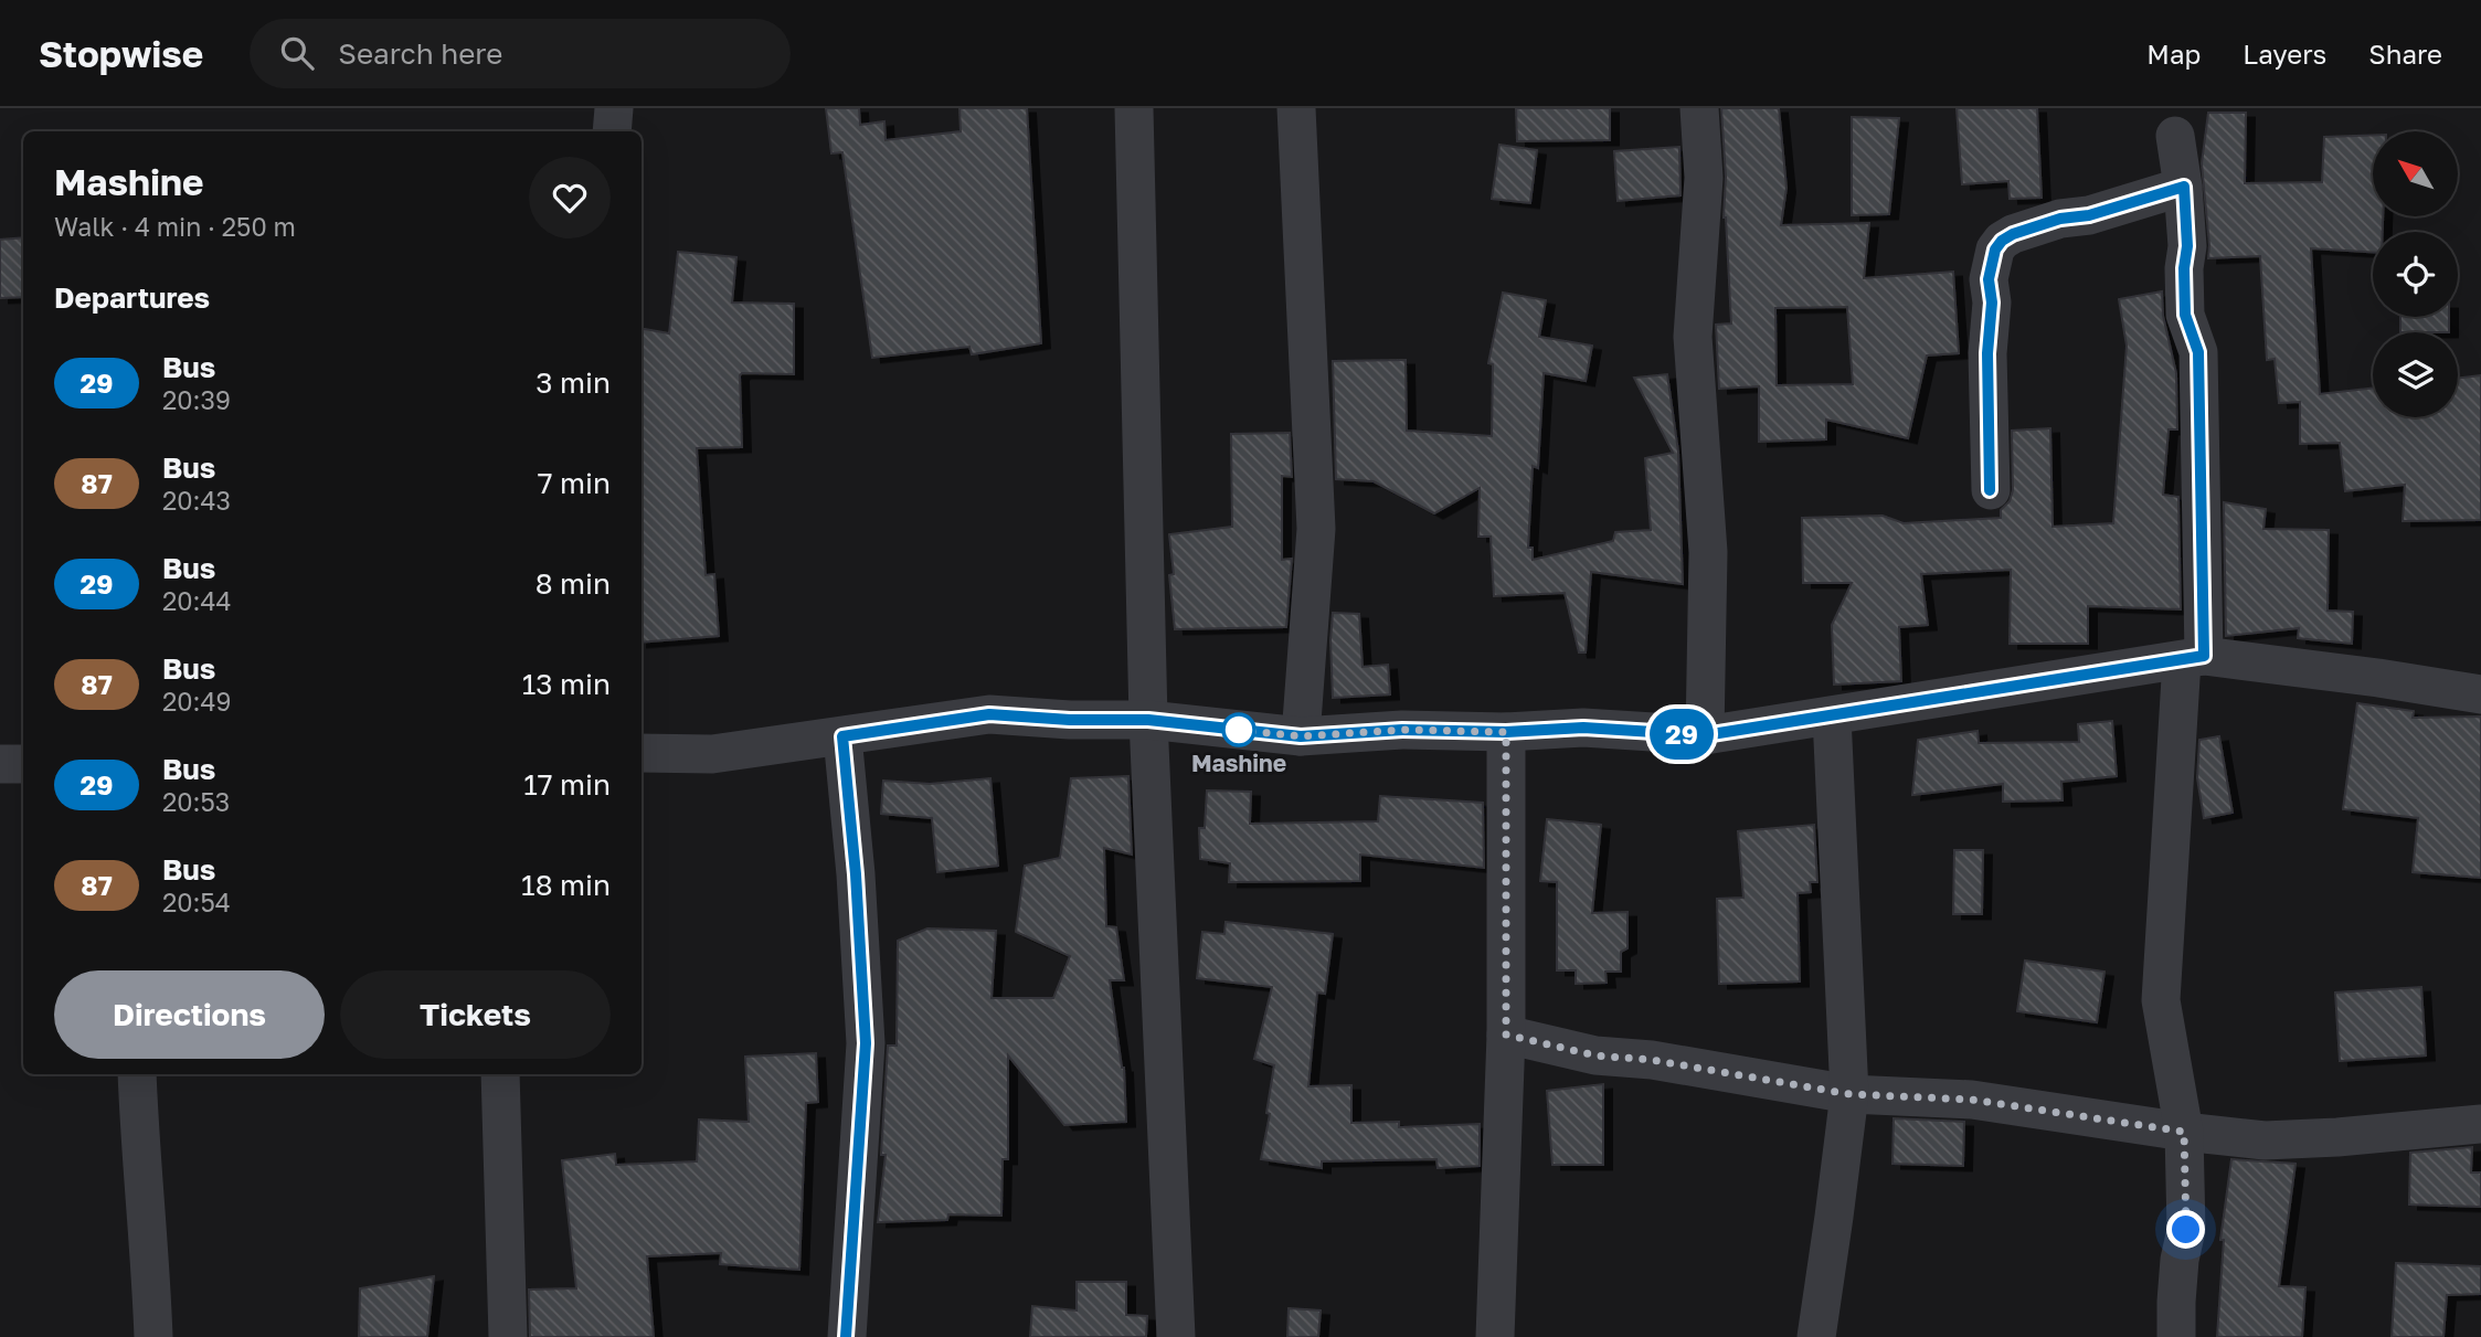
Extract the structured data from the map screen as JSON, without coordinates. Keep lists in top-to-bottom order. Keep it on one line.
{"places":["Mashine"],"lines":["bus line 29"],"north":"top left","page":{"header":"Stopwise","search":"Search here","nav":["Map","Layers","Share"],"on_map":"29","heading":[["Mashine","Walk · 4 min · 250 m"],"Departures"],"list":[{"mark":"29","name":"Bus","note":"20:39","value":"3 min"},{"mark":"87","name":"Bus","note":"20:43","value":"7 min"},{"mark":"29","name":"Bus","note":"20:44","value":"8 min"},{"mark":"87","name":"Bus","note":"20:49","value":"13 min"},{"mark":"29","name":"Bus","note":"20:53","value":"17 min"},{"mark":"87","name":"Bus","note":"20:54","value":"18 min"}],"buttons":["Directions","Tickets"]}}
